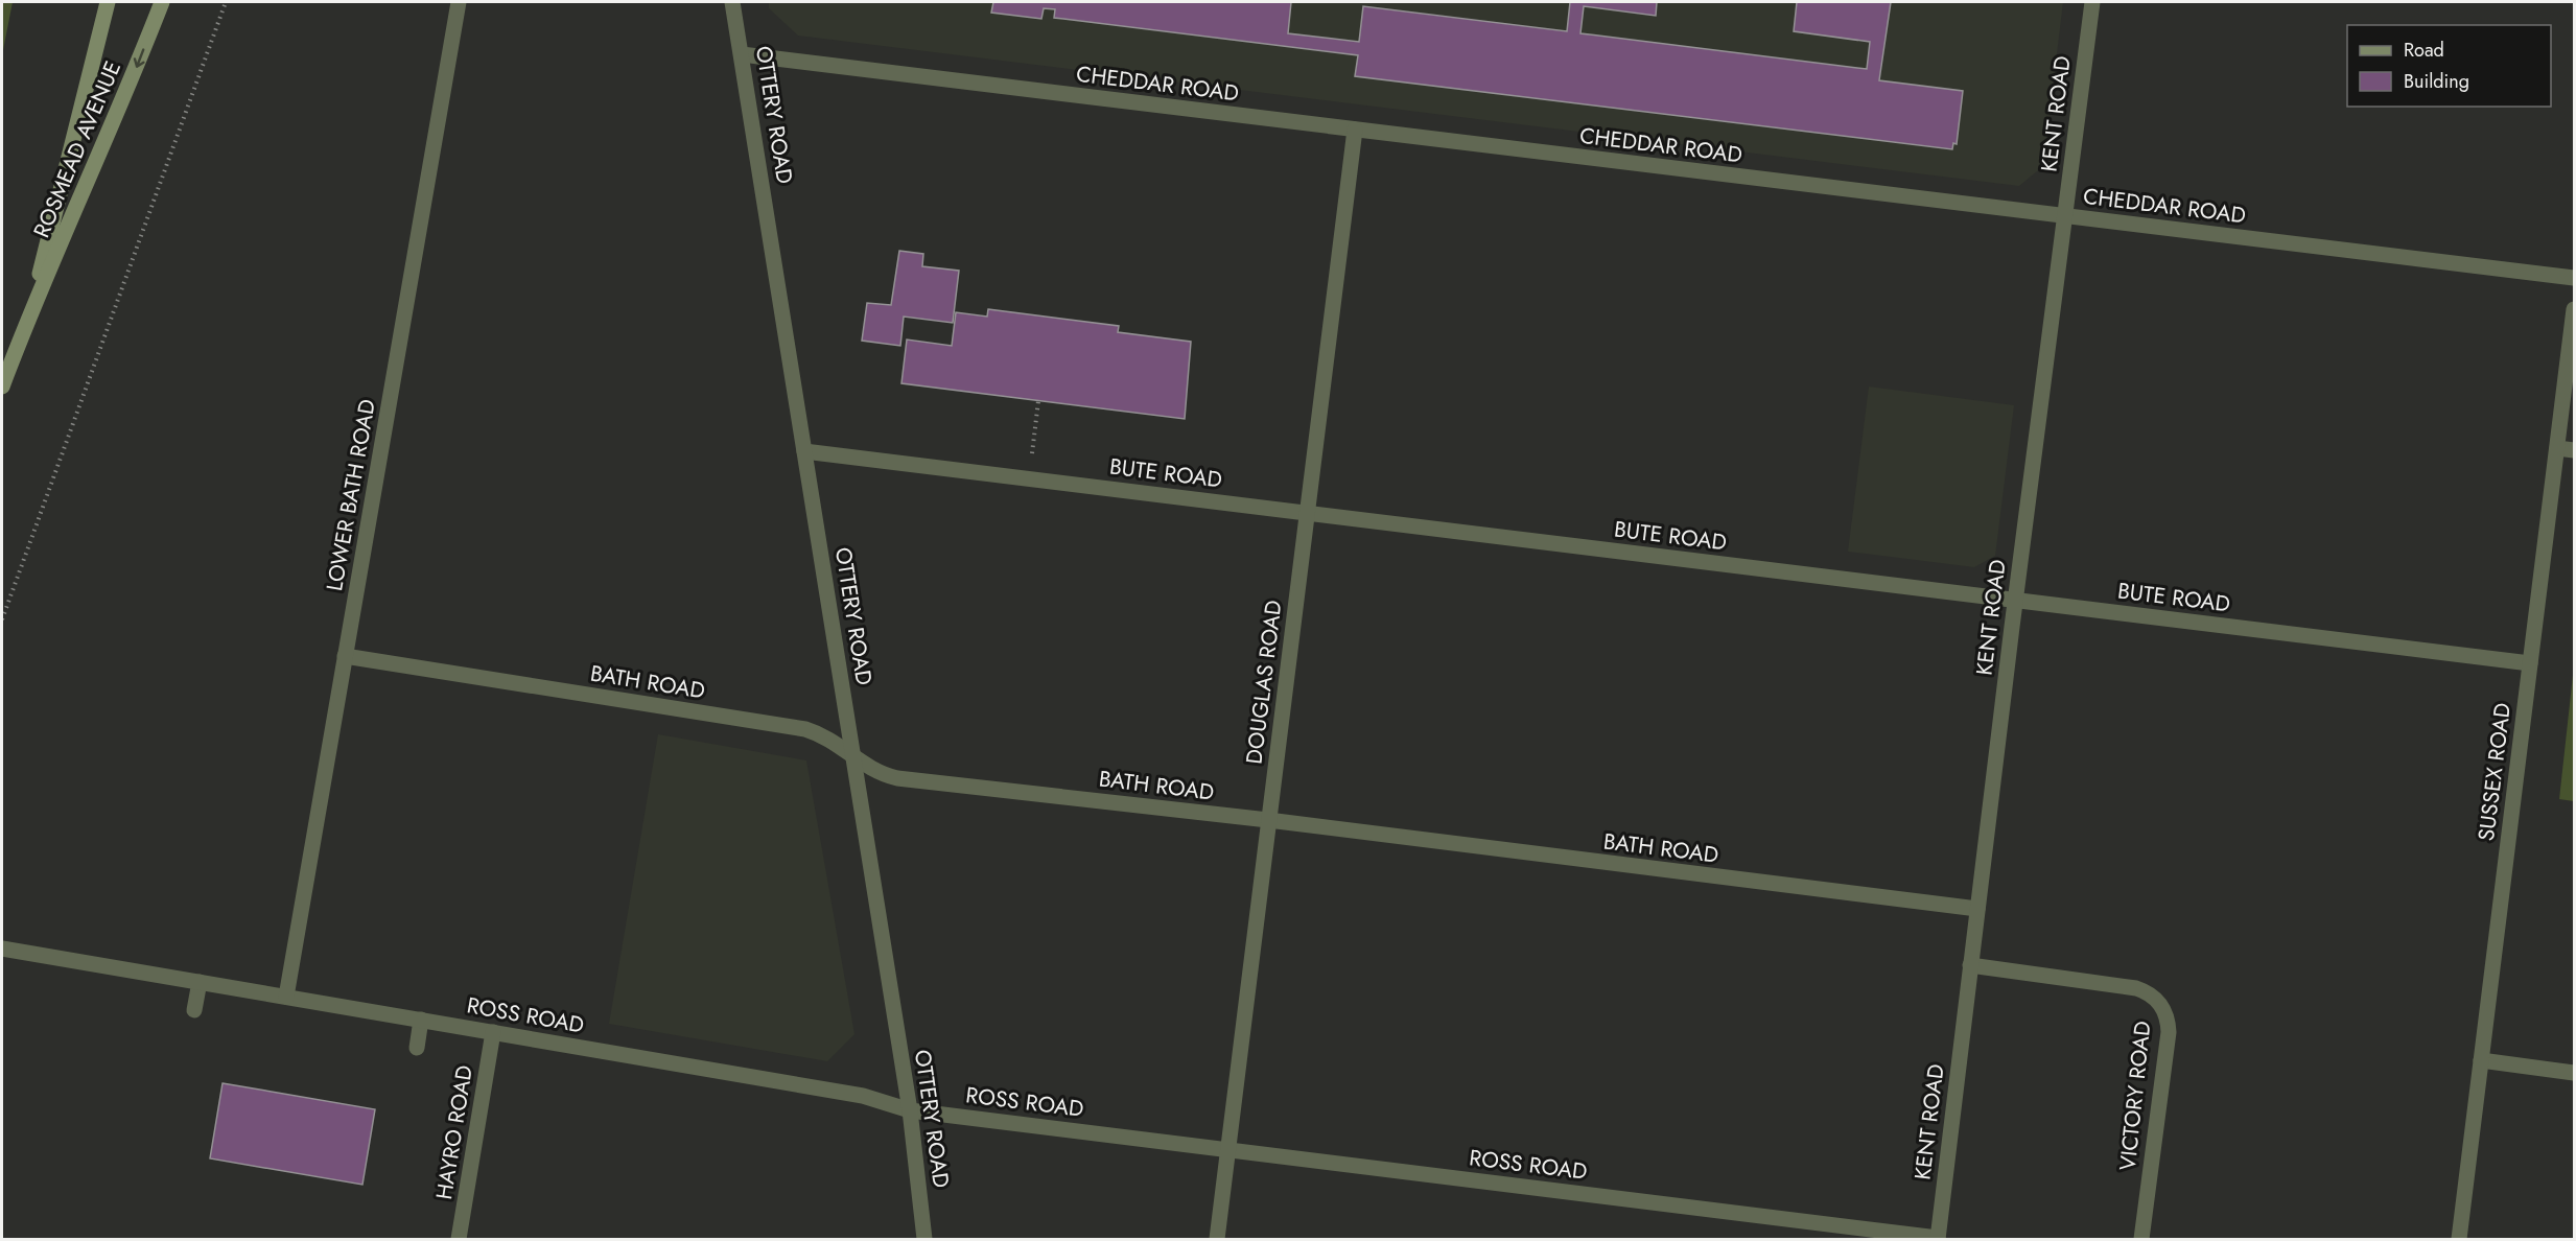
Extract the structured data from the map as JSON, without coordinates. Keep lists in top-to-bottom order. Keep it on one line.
{"streets":{"main road":["ROSMEAD AVENUE"],"street":["CHEDDAR ROAD","KENT ROAD","OTTERY ROAD","BUTE ROAD","LOWER BATH ROAD","BATH ROAD","DOUGLAS ROAD","SUSSEX ROAD","ROSS ROAD","VICTORY ROAD","HAYRO ROAD"]},"crossings":[["CHEDDAR ROAD","KENT ROAD"],["CHEDDAR ROAD","OTTERY ROAD"],["CHEDDAR ROAD","DOUGLAS ROAD"],["KENT ROAD","BUTE ROAD"],["KENT ROAD","BATH ROAD"],["KENT ROAD","ROSS ROAD"],["KENT ROAD","VICTORY ROAD"],["OTTERY ROAD","BUTE ROAD"],["OTTERY ROAD","BATH ROAD"],["OTTERY ROAD","ROSS ROAD"],["BUTE ROAD","DOUGLAS ROAD"],["BUTE ROAD","SUSSEX ROAD"],["LOWER BATH ROAD","BATH ROAD"],["LOWER BATH ROAD","ROSS ROAD"],["BATH ROAD","DOUGLAS ROAD"],["DOUGLAS ROAD","ROSS ROAD"],["ROSS ROAD","HAYRO ROAD"]],"legend":["Road","Building"]}
